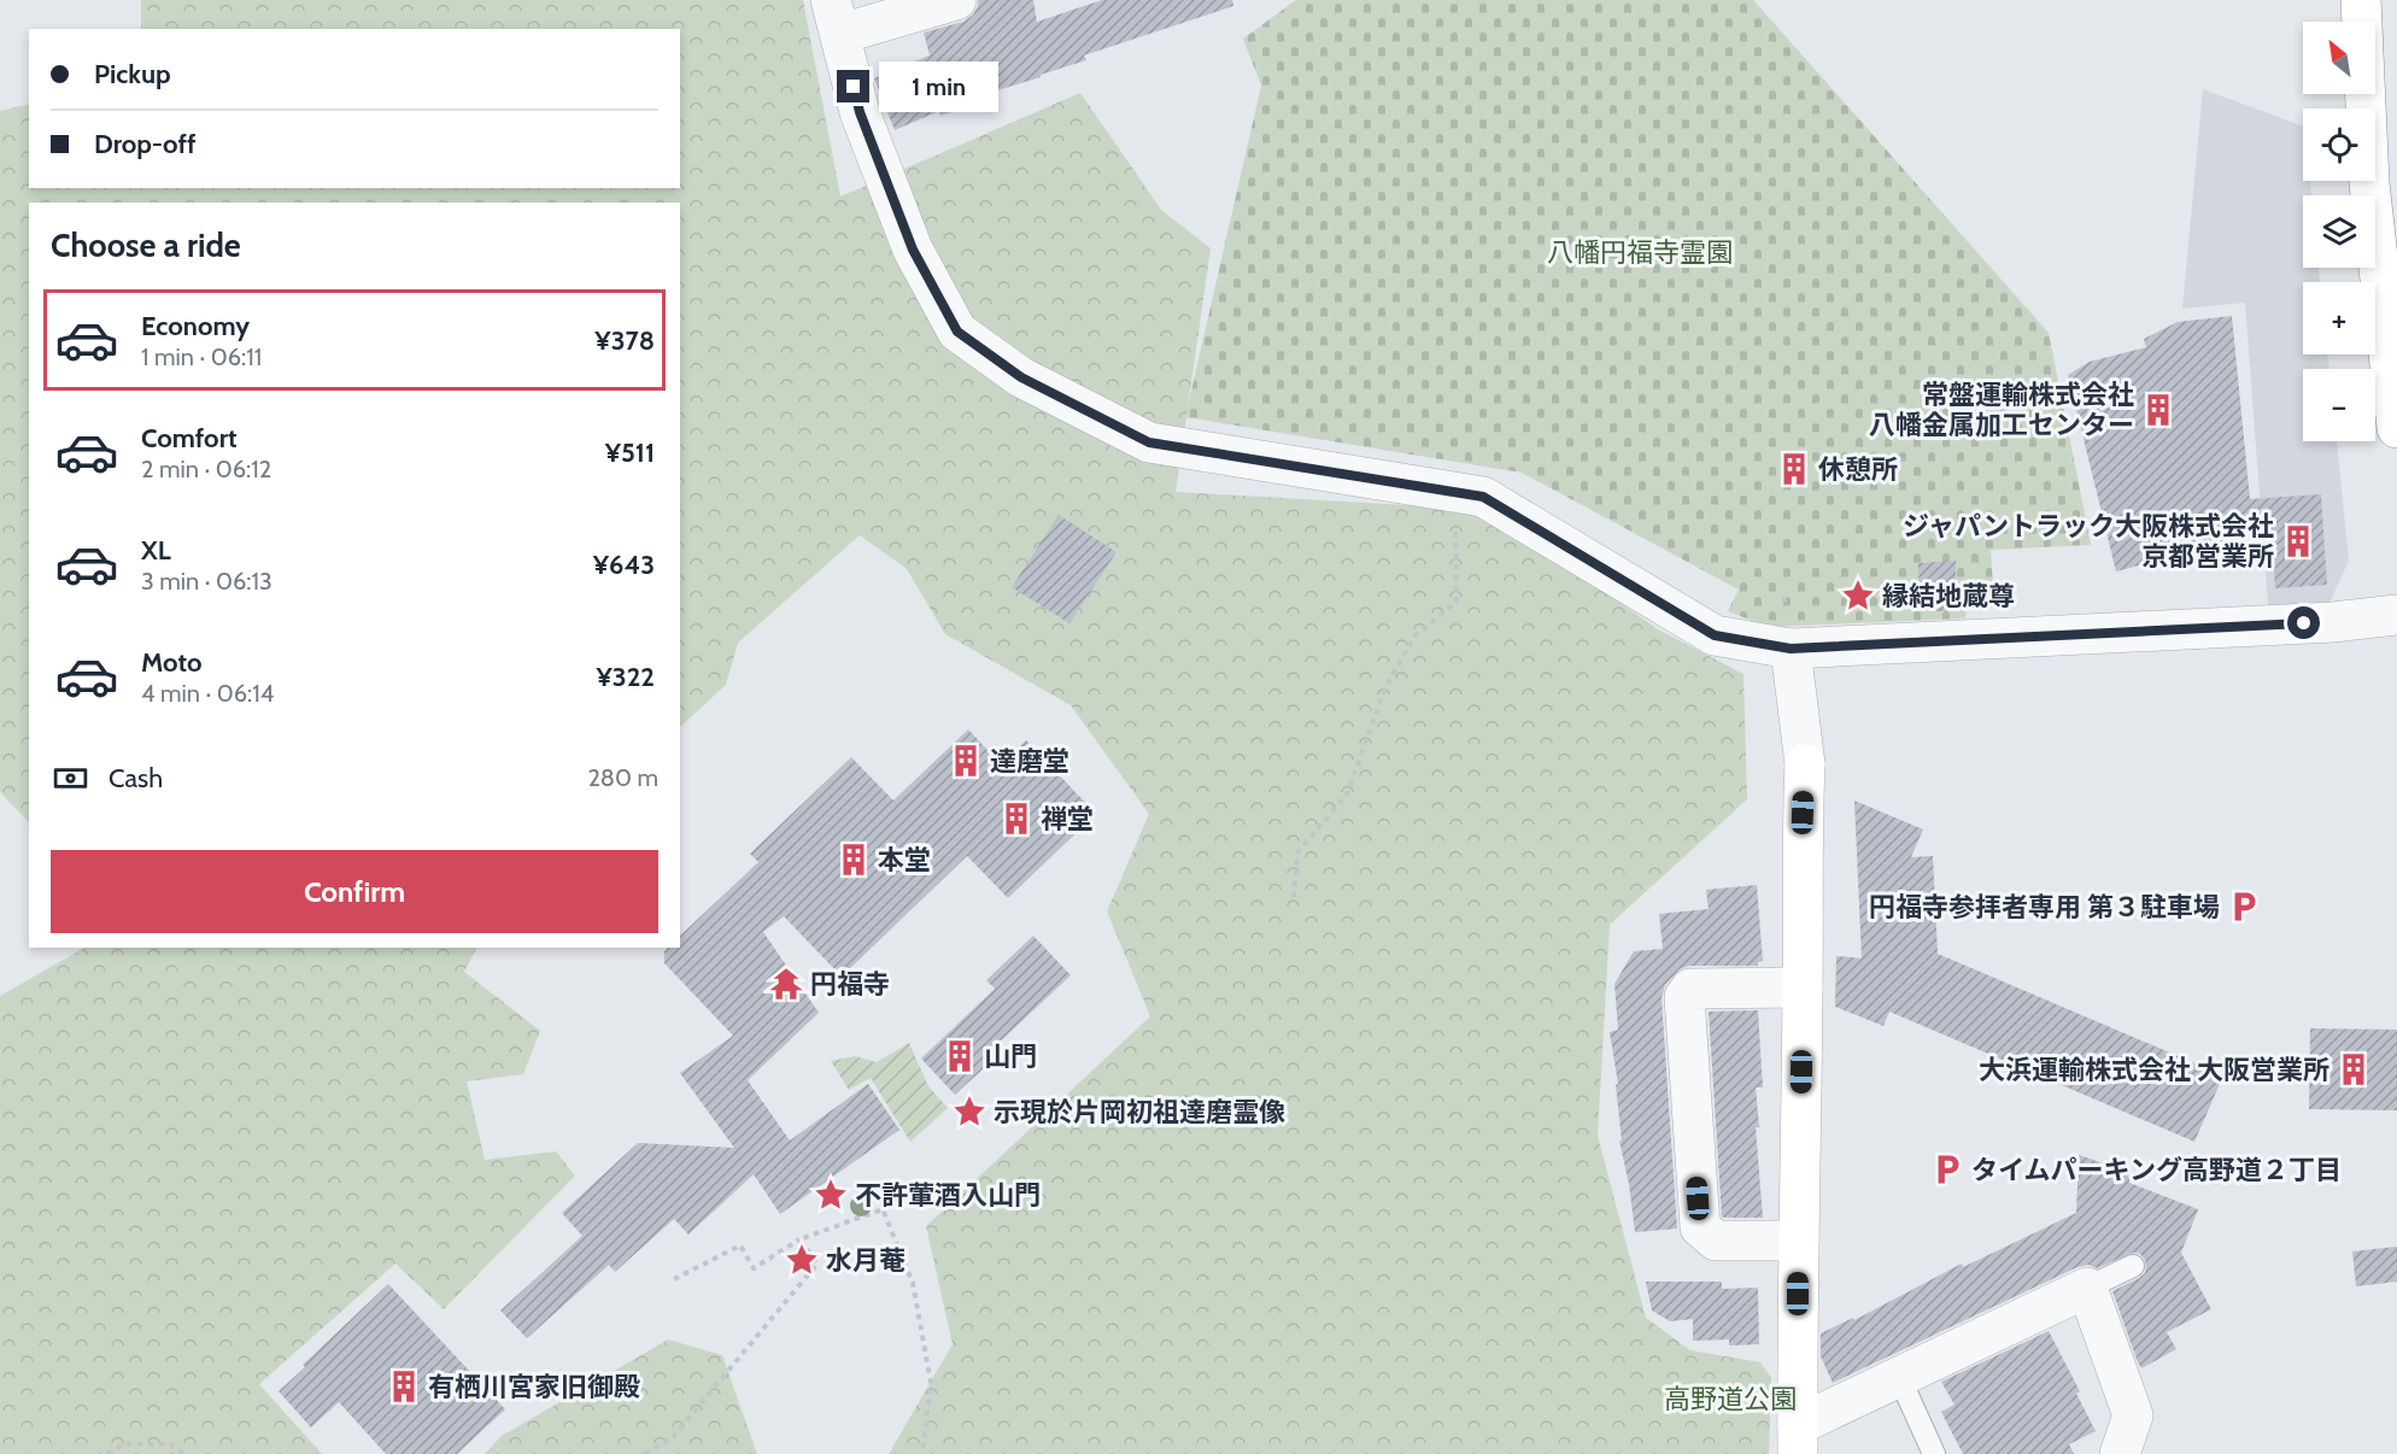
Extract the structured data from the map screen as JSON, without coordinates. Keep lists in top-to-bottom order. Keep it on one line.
{"parks":["八幡円福寺霊園","高野道公園"],"places":{"building":["常盤運輸株式会社 八幡金属加工センター","休憩所","ジャパントラック大阪株式会社 京都営業所","達磨堂","禅堂","本堂","山門","大浜運輸株式会社 大阪営業所","有栖川宮家旧御殿"],"place":["縁結地蔵尊","示現於片岡初祖達磨霊像","不許葷酒入山門","水月菴"],"parking":["円福寺参拝者専用 第３駐車場","タイムパーキング高野道２丁目"],"temple":["円福寺"]},"north":"top left","page":{"map_buttons":["+","−"],"banner":["Pickup","Drop-off"],"bubble":"1 min","heading":"Choose a ride","list":[{"name":"Economy","note":"1 min · 06:11","value":"¥378"},{"name":"Comfort","note":"2 min · 06:12","value":"¥511"},{"name":"XL","note":"3 min · 06:13","value":"¥643"},{"name":"Moto","note":"4 min · 06:14","value":"¥322"}],"pay":["Cash","280 m"],"buttons":"Confirm"}}
